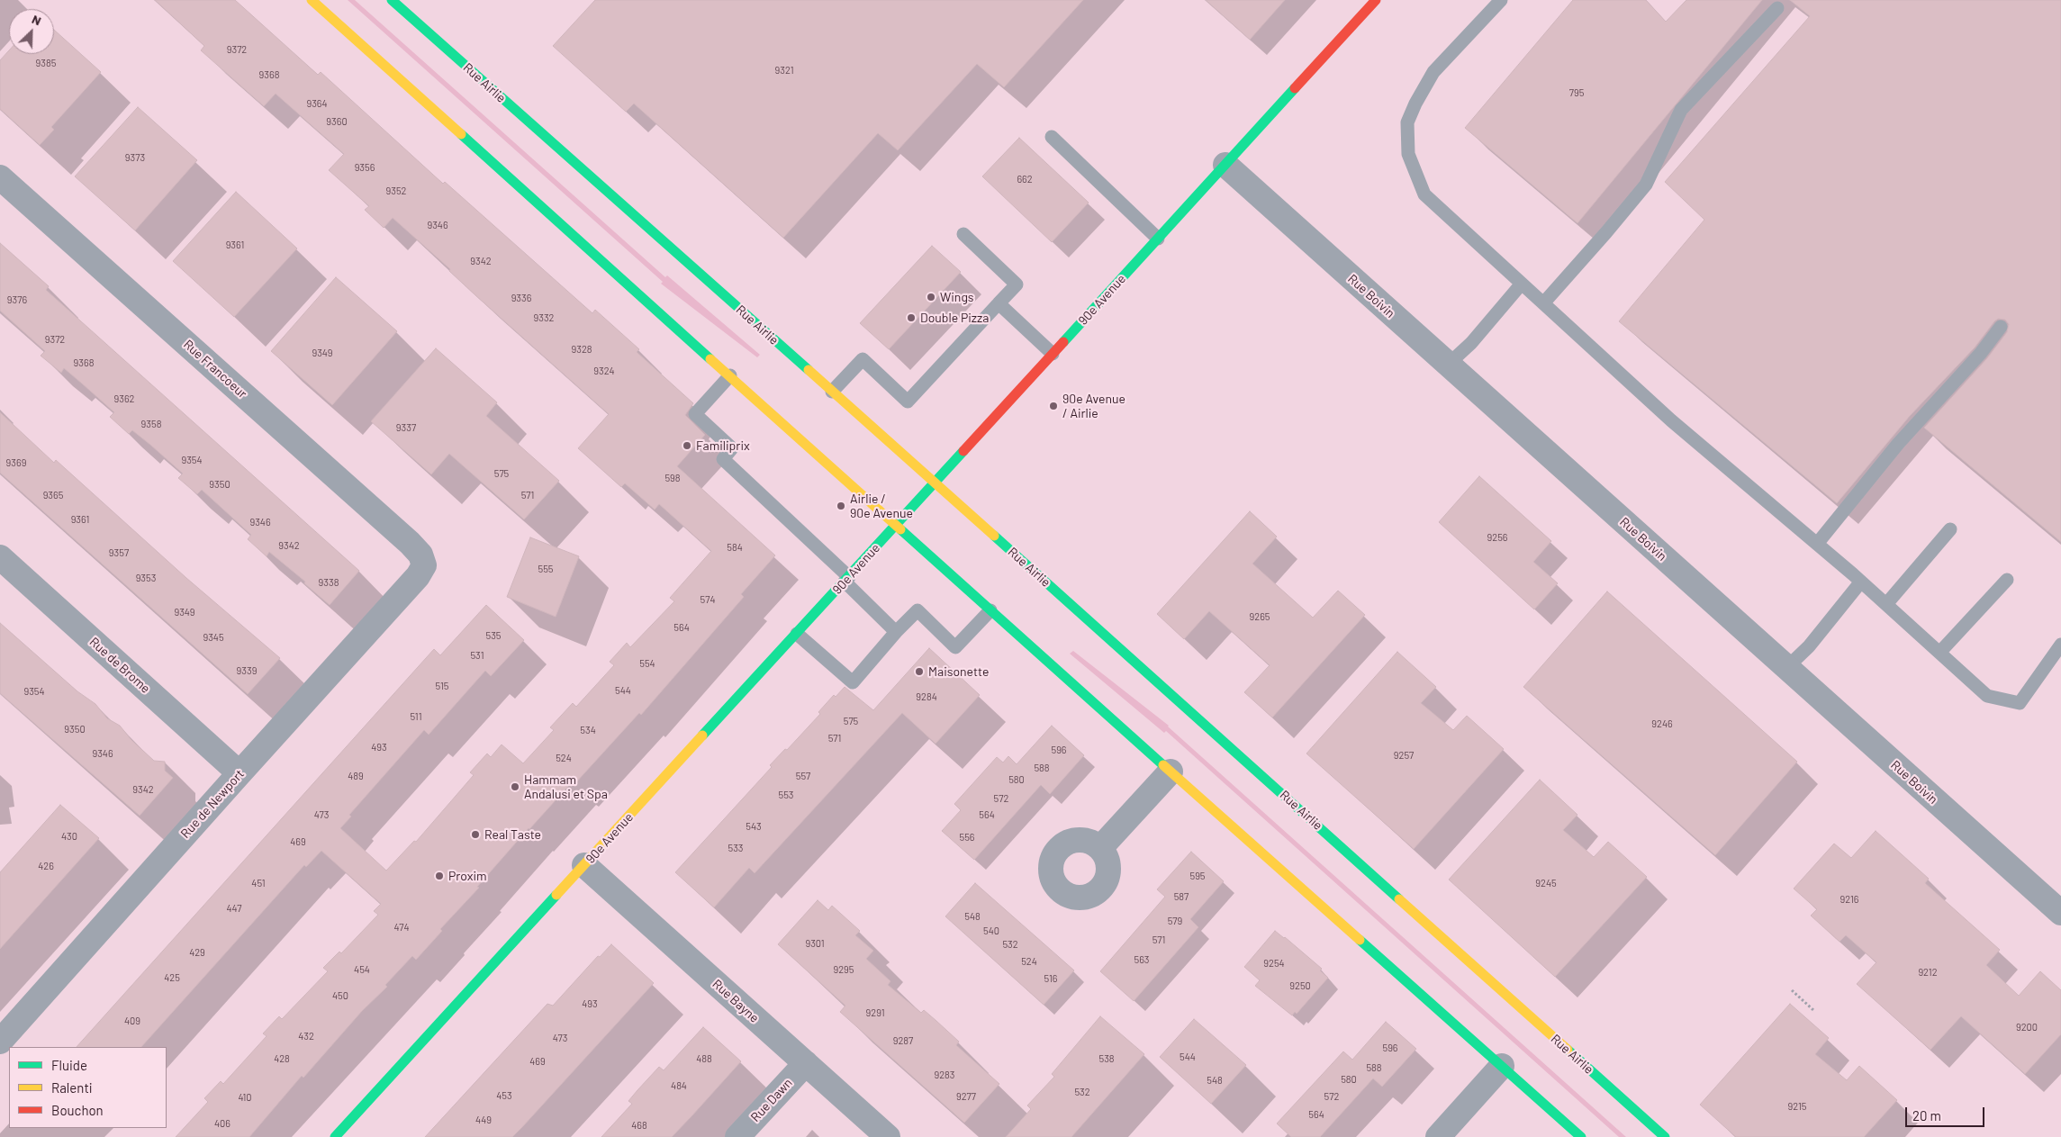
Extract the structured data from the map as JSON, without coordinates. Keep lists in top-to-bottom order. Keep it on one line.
{"streets":{"main road":["Rue Airlie","90e Avenue"],"street":["Rue Boivin","Rue Francoeur","Rue de Brome","Rue de Newport","Rue Bayne","Rue Dawn"]},"crossings":[["Rue Airlie","90e Avenue"],["Rue Boivin","90e Avenue"],["90e Avenue","Rue Bayne"],["Rue Francoeur","Rue de Newport"],["Rue de Brome","Rue de Newport"],["Rue Bayne","Rue Dawn"]],"places":["Wings","Double Pizza","90e Avenue / Airlie","Familiprix","Airlie / 90e Avenue","Maisonette","Hammam Andalusi et Spa","Real Taste","Proxim"],"house_numbers":["9372","9385","9321","9368","795","9364","9360","9373","9356","662","9352","9346","9361","9342","9336","9376","9332","9372","9328","9349","9368","9324","9362","9358","9337","9354","9369","575","598","9350","9365","571","9361","9346","9256","9342","584","9357","555","9353","9338","574","9349","9265","564","535","9345","531","554","9339","515","544","9354","9284","511","575","9246","9350","534","571","493","596","9346","9257","524","588","489","557","580","9342","553","572","473","564","543","430","556","469","533","426","595","451","9245","587","9216","447","548","579","474","540","571","9301","532","429","563","524","9254","454","9295","9212","425","516","9250","450","493","9291","409","9200","432","473","9287","596","544","428","488","538","469","588","9283","580","548","484","532","453","9277","572","410","9215","564","449","406","468"],"legend":["Fluide","Ralenti","Bouchon"],"scale_bar":"20 m","north":"top right"}
